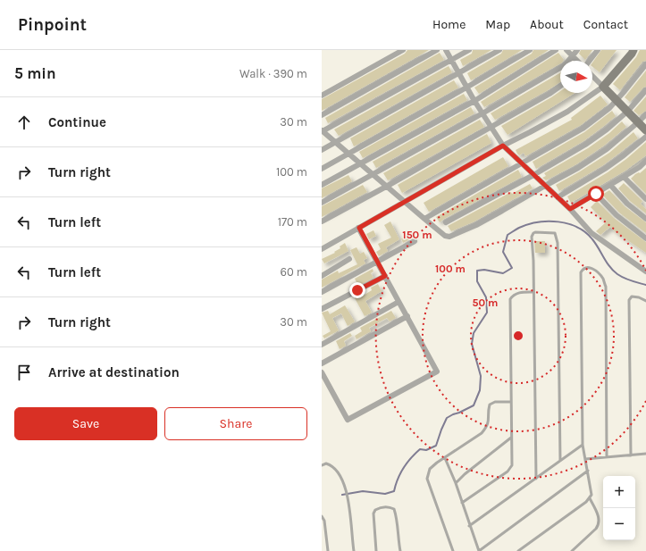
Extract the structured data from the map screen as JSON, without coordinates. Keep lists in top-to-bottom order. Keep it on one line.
{"north":"right","page":{"header":"Pinpoint","nav":["Home","Map","About","Contact"],"heading":["5 min","Walk · 390 m"],"list":[["Continue","30 m"],["Turn right","100 m"],["Turn left","170 m"],["Turn left","60 m"],["Turn right","30 m"],"Arrive at destination"],"buttons":["Save","Share"],"map_buttons":["+","−"]},"rings":["150 m","100 m","50 m"]}
